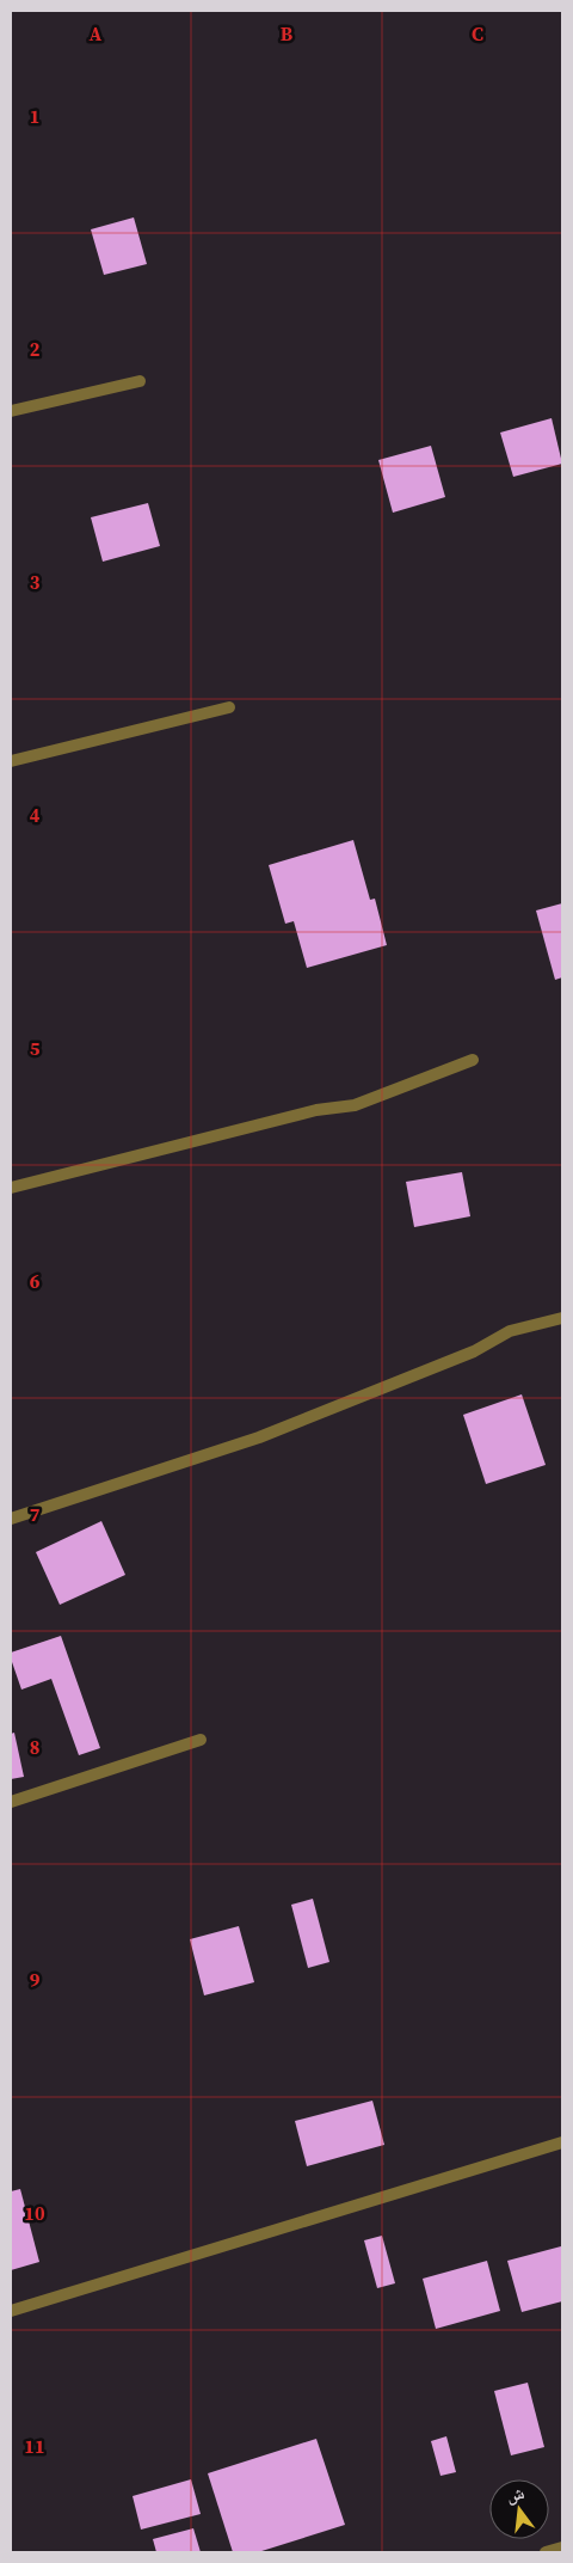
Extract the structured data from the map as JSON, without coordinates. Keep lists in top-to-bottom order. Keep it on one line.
{"north":"top","grid":{"columns":["A","B","C"],"rows":["1","2","3","4","5","6","7","8","9","10","11"]}}
